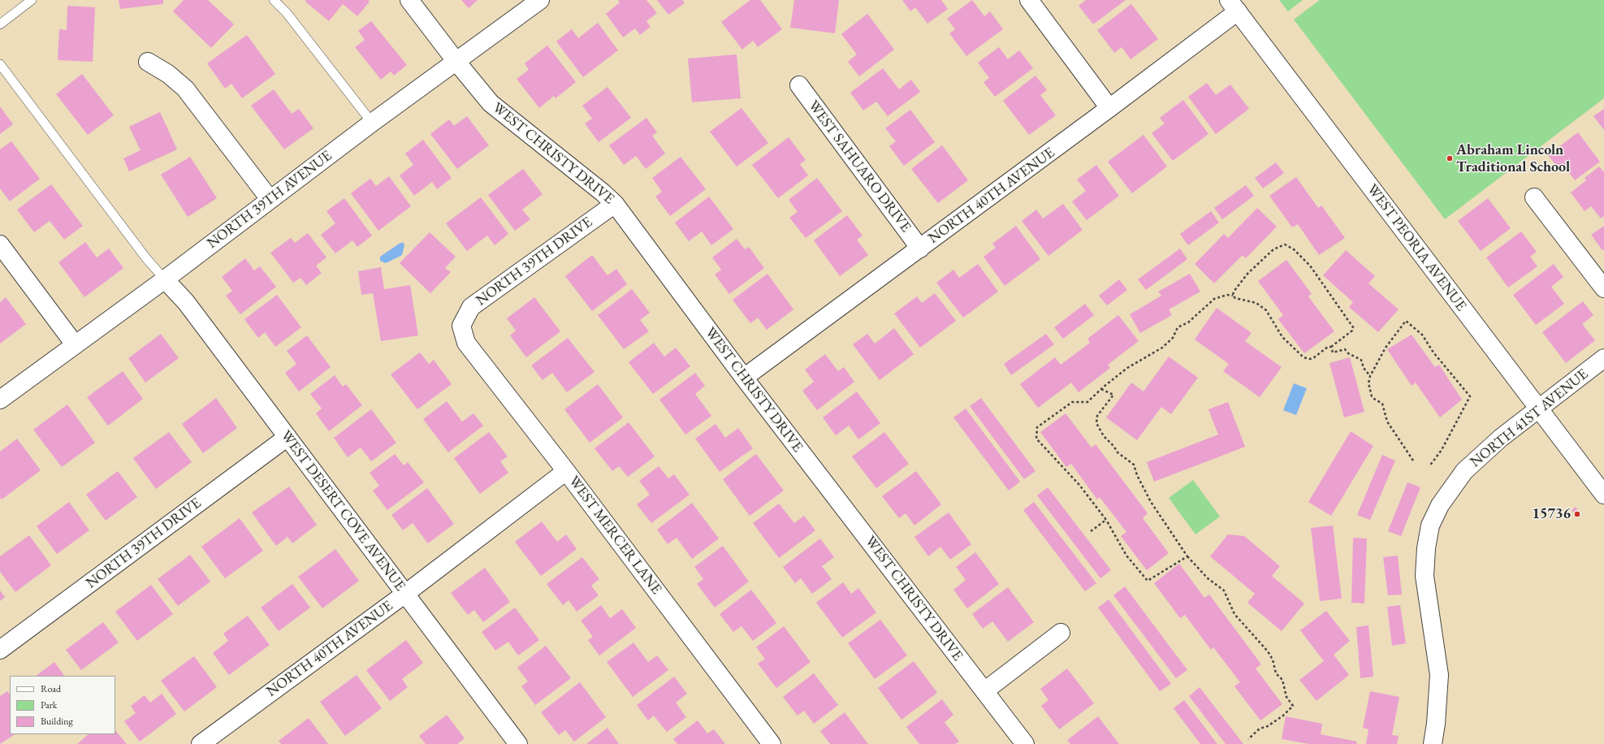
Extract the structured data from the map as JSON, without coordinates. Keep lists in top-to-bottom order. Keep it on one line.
{"streets":{"street":["WEST CHRISTY DRIVE","WEST SAHUARO DRIVE","NORTH 40TH AVENUE","NORTH 39TH AVENUE","WEST PEORIA AVENUE","NORTH 39TH DRIVE","NORTH 41ST AVENUE","WEST DESERT COVE AVENUE","WEST MERCER LANE"]},"crossings":[["WEST CHRISTY DRIVE","NORTH 40TH AVENUE"],["WEST CHRISTY DRIVE","NORTH 39TH AVENUE"],["WEST CHRISTY DRIVE","NORTH 39TH DRIVE"],["WEST SAHUARO DRIVE","NORTH 40TH AVENUE"],["NORTH 40TH AVENUE","WEST PEORIA AVENUE"],["NORTH 40TH AVENUE","WEST DESERT COVE AVENUE"],["NORTH 40TH AVENUE","WEST MERCER LANE"],["NORTH 39TH AVENUE","WEST DESERT COVE AVENUE"],["WEST PEORIA AVENUE","NORTH 41ST AVENUE"],["NORTH 39TH DRIVE","WEST DESERT COVE AVENUE"],["NORTH 39TH DRIVE","WEST MERCER LANE"]],"places":["Abraham Lincoln Traditional School","15736"],"legend":["Road","Park","Building"]}
